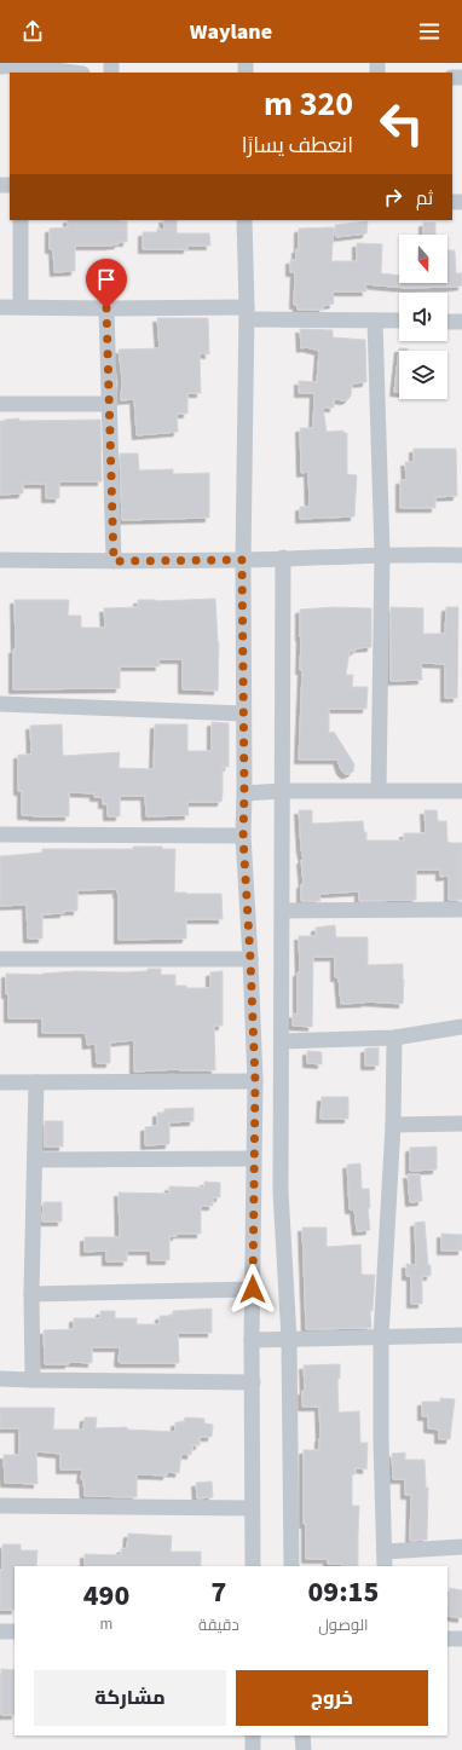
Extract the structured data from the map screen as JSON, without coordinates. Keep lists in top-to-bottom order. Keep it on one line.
{"north":"bottom","page":{"header":"Waylane","turn":["320 m","انعطف يسارًا"],"then":"ثم","eta":["09:15","الوصول","7","دقيقة","490","m"],"buttons":["خروج","مشاركة"]}}
